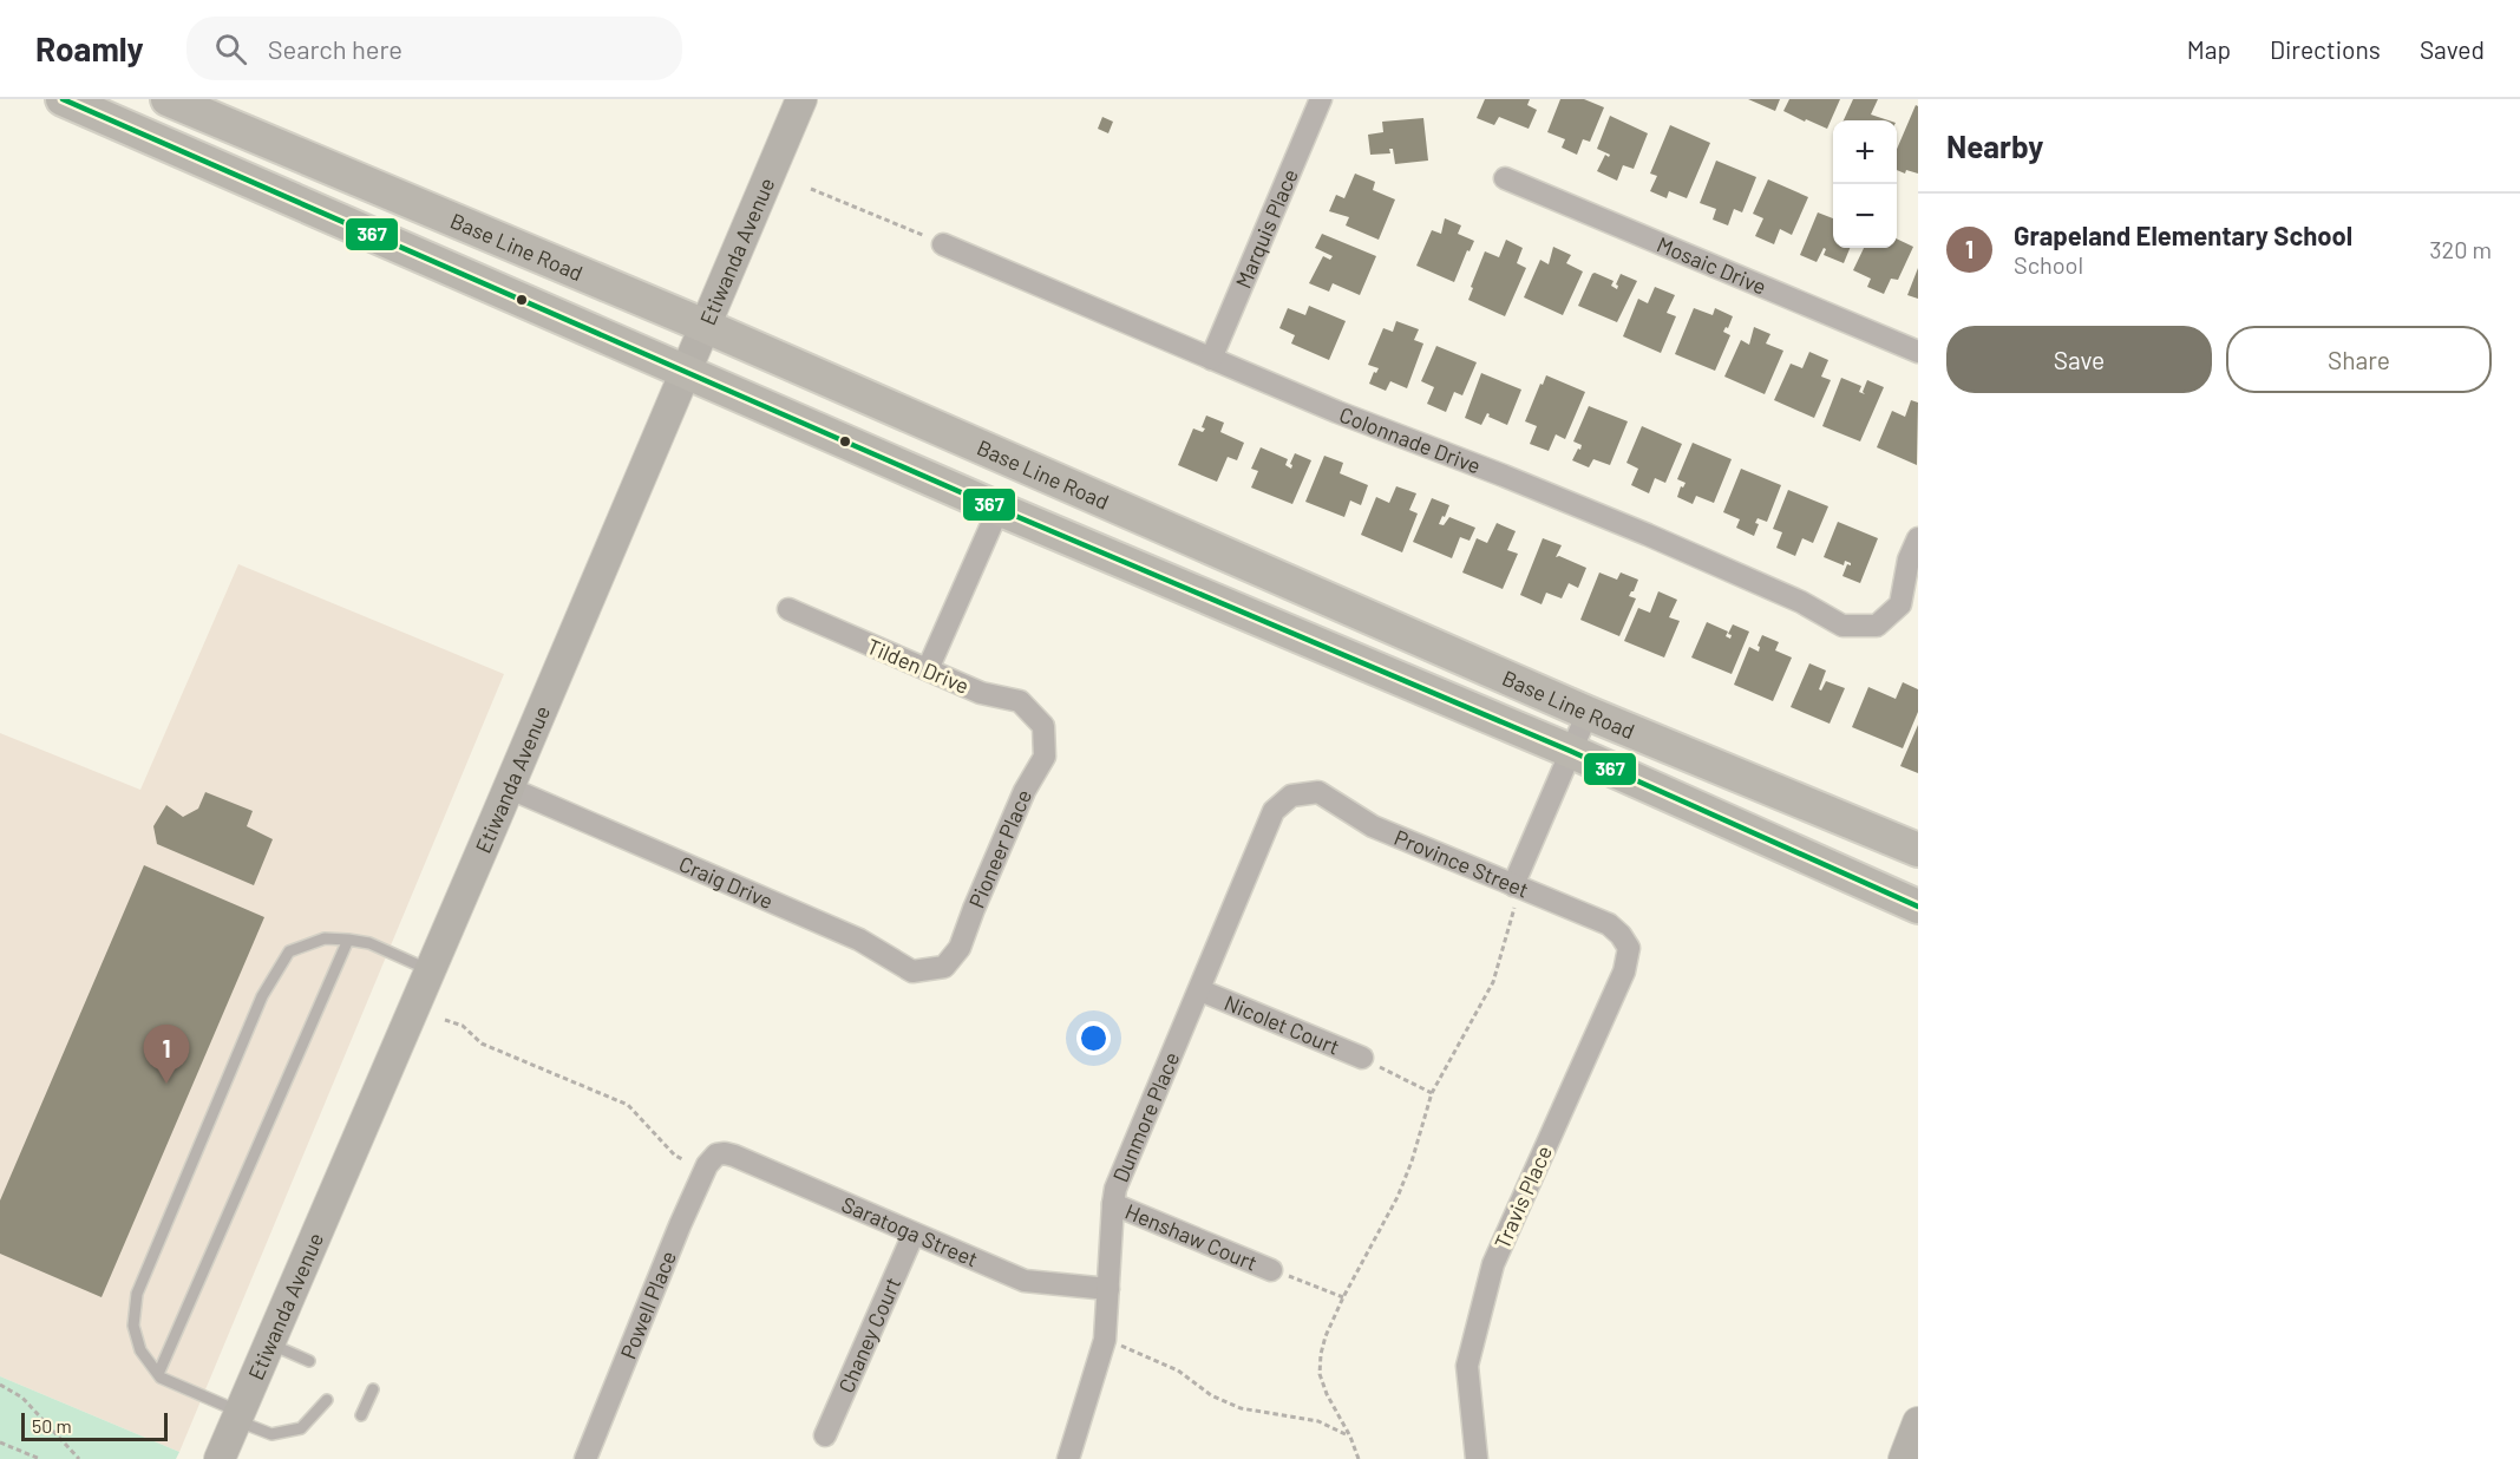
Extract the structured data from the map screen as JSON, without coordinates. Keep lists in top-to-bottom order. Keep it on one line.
{"streets":{"main road":["Base Line Road"],"street":["Marquis Place","Etiwanda Avenue","Mosaic Drive","Colonnade Drive","Tilden Drive","Pioneer Place","Province Street","Craig Drive","Nicolet Court","Dunmore Place","Travis Place","Saratoga Street","Henshaw Court","Powell Place","Chaney Court"]},"crossings":[["Marquis Place","Colonnade Drive"],["Base Line Road","Etiwanda Avenue"],["Etiwanda Avenue","Craig Drive"],["Tilden Drive","Pioneer Place"],["Pioneer Place","Craig Drive"],["Province Street","Dunmore Place"],["Province Street","Travis Place"],["Nicolet Court","Dunmore Place"],["Dunmore Place","Saratoga Street"],["Dunmore Place","Henshaw Court"],["Saratoga Street","Powell Place"],["Saratoga Street","Chaney Court"]],"lines":["transit line 367"],"scale_bar":"50 m","page":{"header":"Roamly","search":"Search here","nav":["Map","Directions","Saved"],"heading":"Nearby","map_buttons":["+","−"],"list":[{"mark":"1","name":"Grapeland Elementary School","note":"School","value":"320 m"}],"buttons":["Save","Share"],"pins":"1","scale":"50 m"}}
